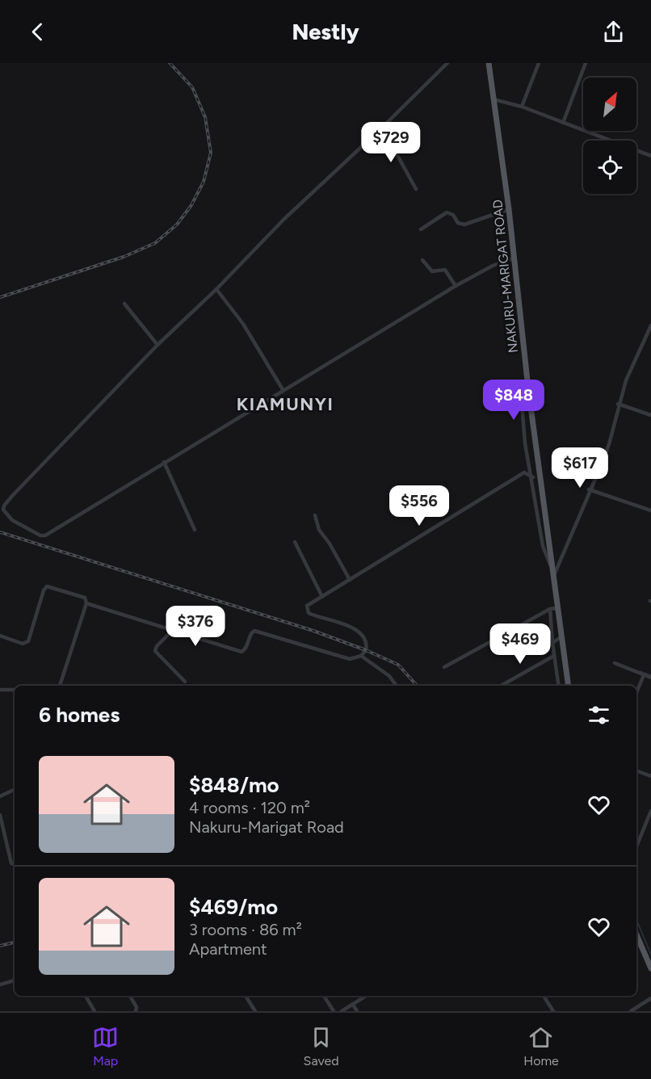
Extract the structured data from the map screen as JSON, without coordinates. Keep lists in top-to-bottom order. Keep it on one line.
{"streets":{"main road":["NAKURU-MARIGAT ROAD"]},"districts":["KIAMUNYI"],"north":"top right","page":{"header":"Nestly","price":["$729","$848","$617","$556","$376","$469"],"heading":"6 homes","list":[{"name":"$848/mo","note":"4 rooms · 120 m² · Nakuru-Marigat Road"},{"name":"$469/mo","note":"3 rooms · 86 m² · Apartment"}],"tabs":["Map","Saved","Home"]}}
